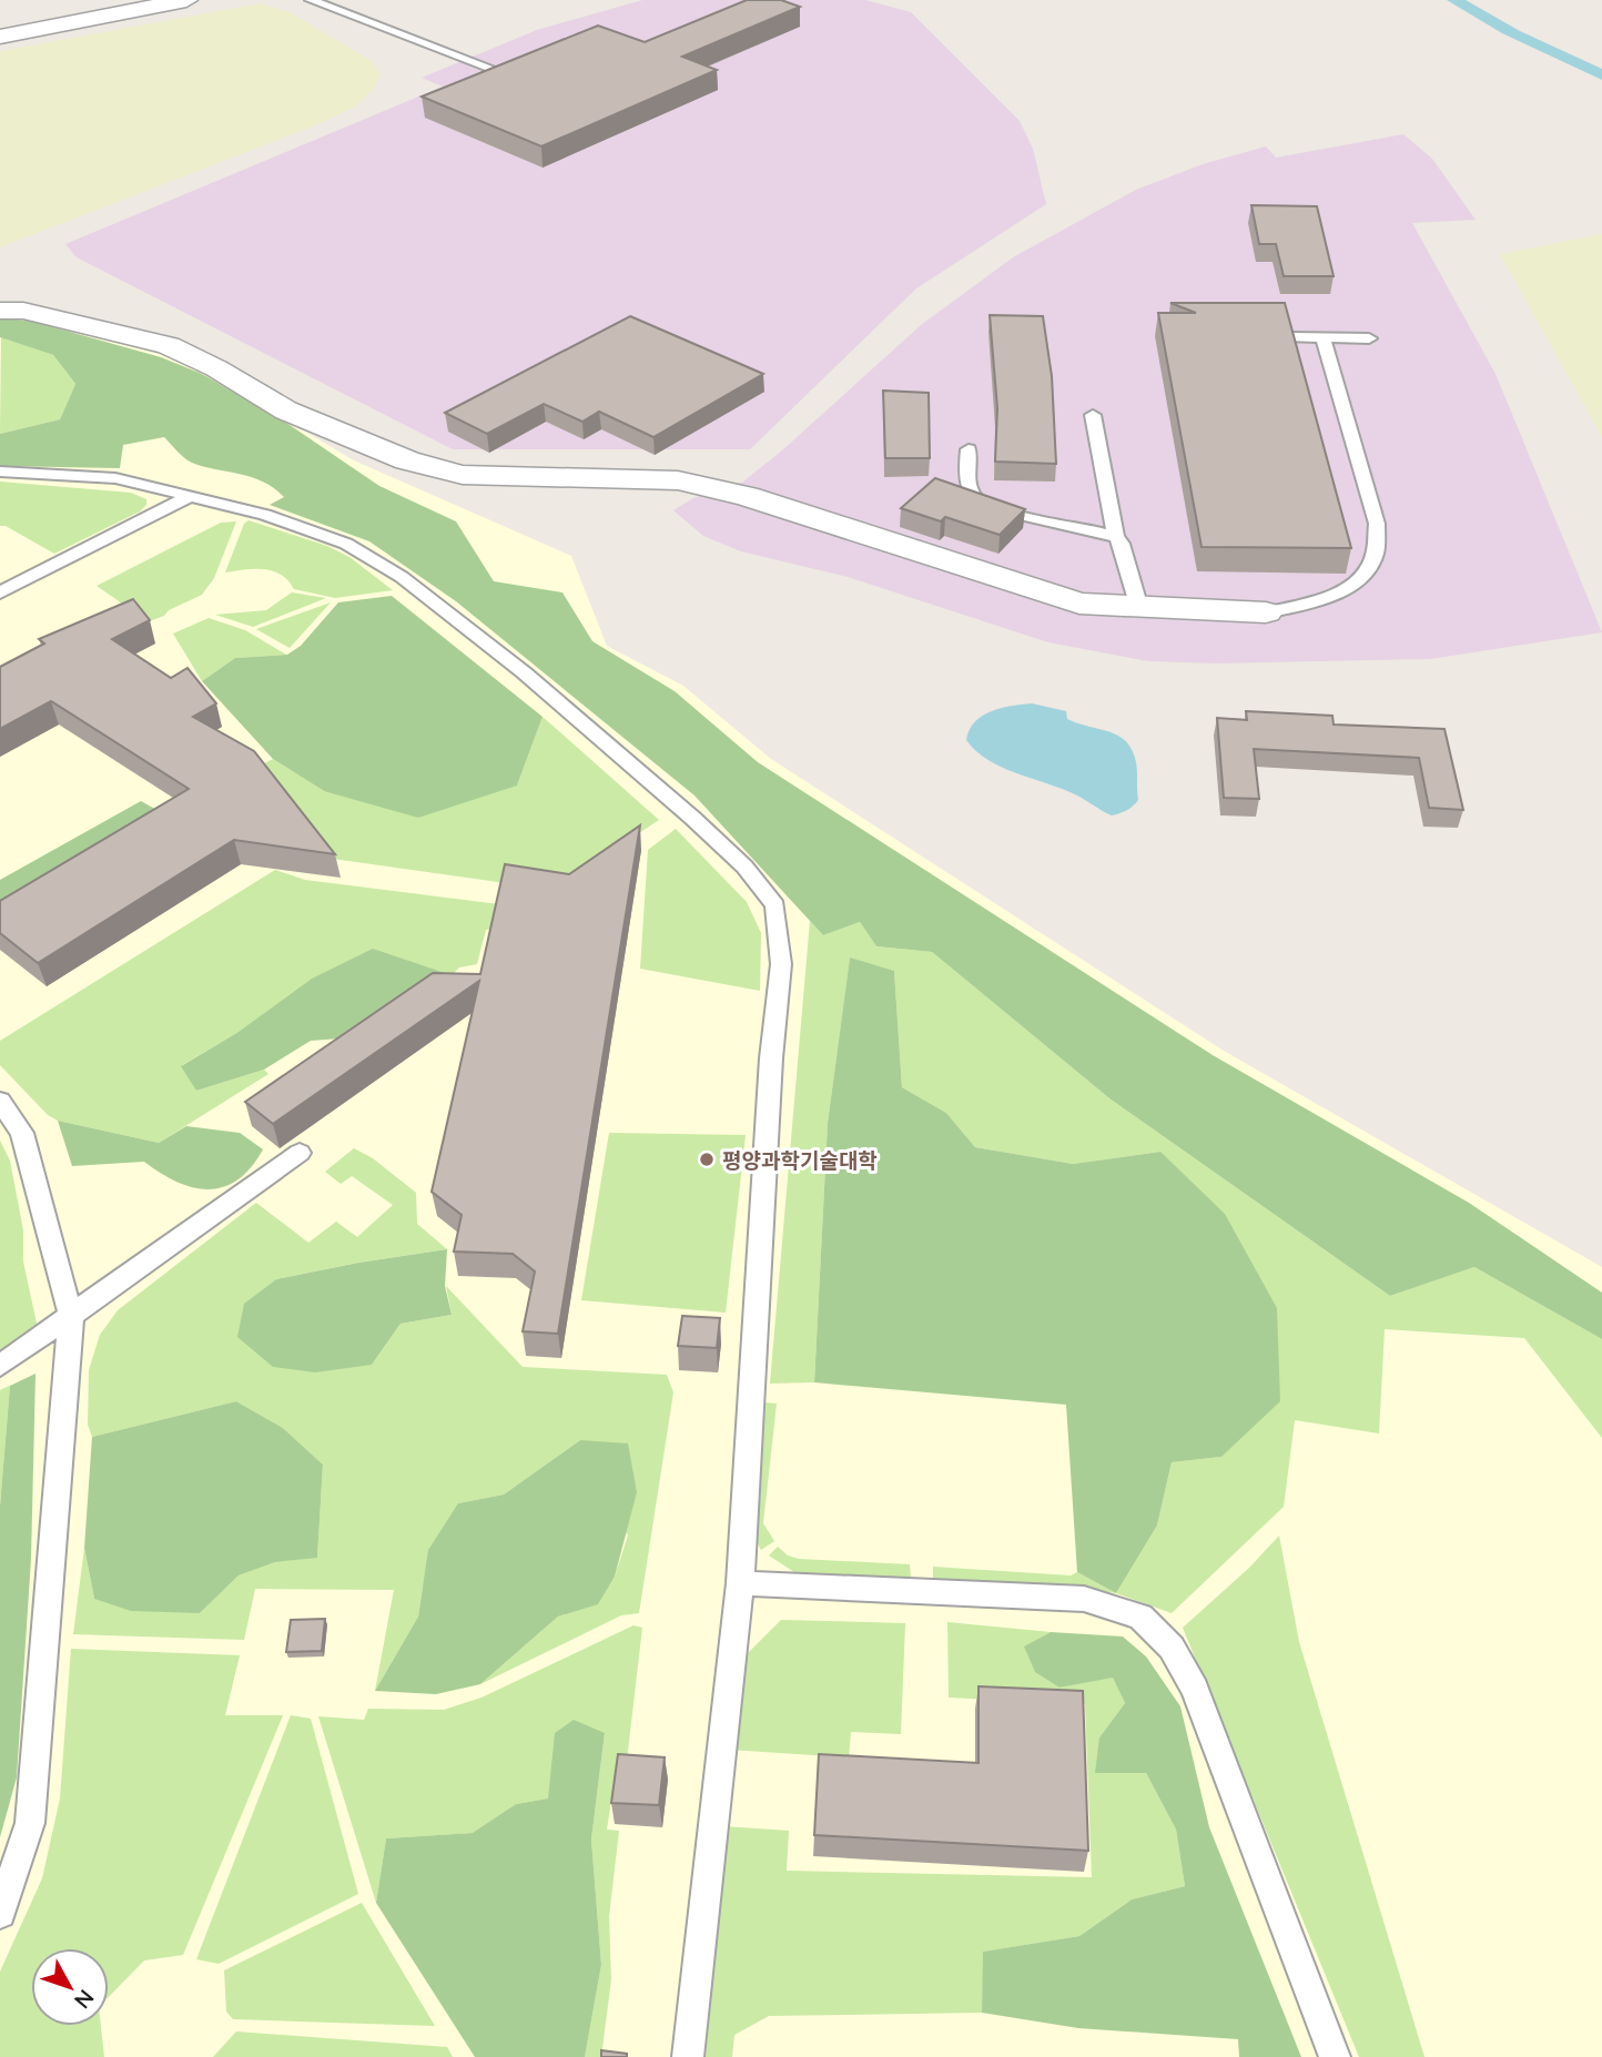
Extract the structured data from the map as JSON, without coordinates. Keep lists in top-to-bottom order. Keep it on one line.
{"places":["평양과학기술대학"],"north":"bottom right"}
